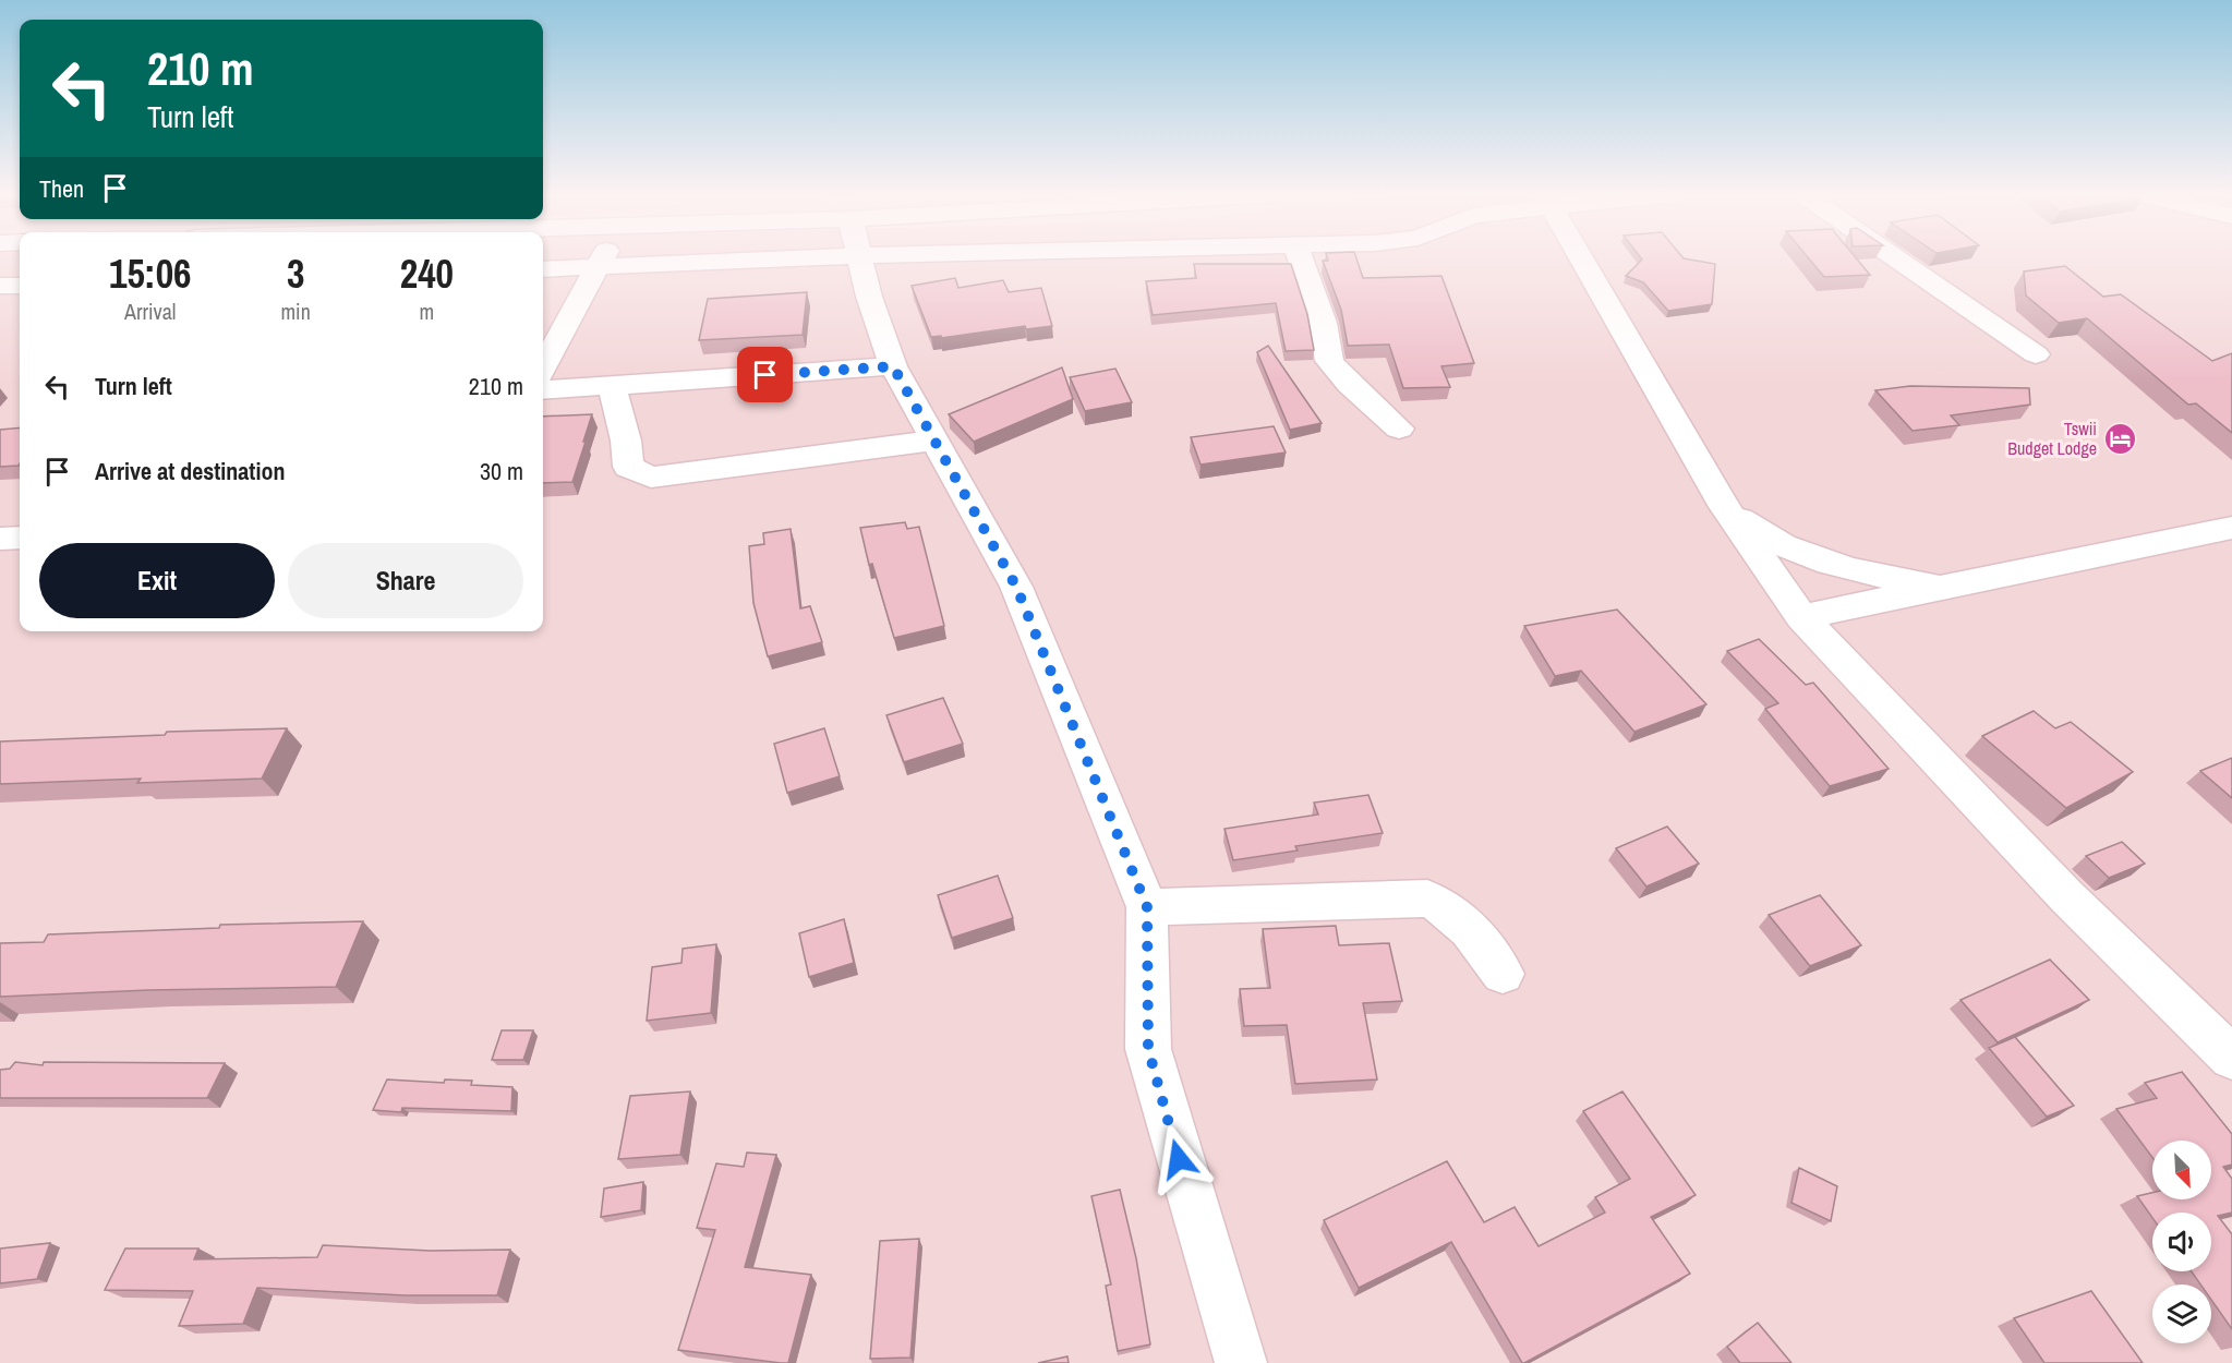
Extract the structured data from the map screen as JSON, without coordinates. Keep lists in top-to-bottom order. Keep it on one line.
{"places":{"hotel":["Tswii Budget Lodge"]},"north":"bottom right","page":{"turn":["210 m","Turn left"],"then":"Then","eta":["15:06","Arrival","3","min","240","m"],"list":[{"name":"Turn left","value":"210 m"},{"name":"Arrive at destination","value":"30 m"}],"buttons":["Exit","Share"]}}
